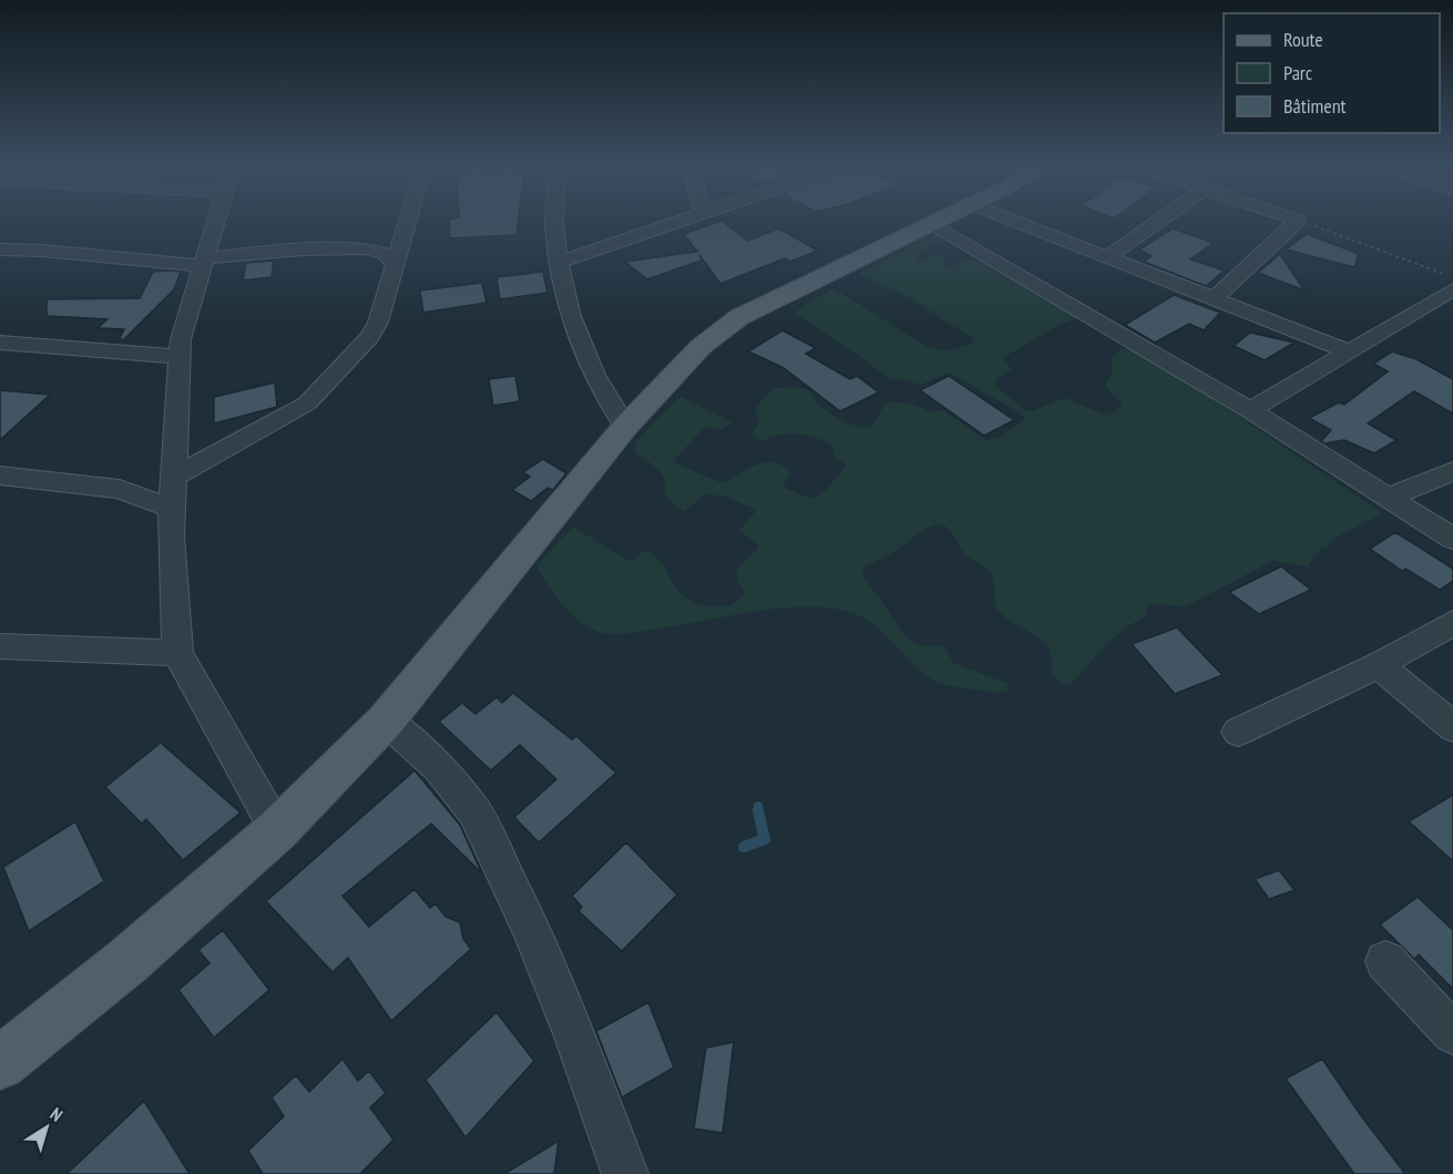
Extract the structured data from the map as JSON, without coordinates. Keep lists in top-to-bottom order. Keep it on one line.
{"legend":["Route","Parc","Bâtiment"],"north":"top right"}
